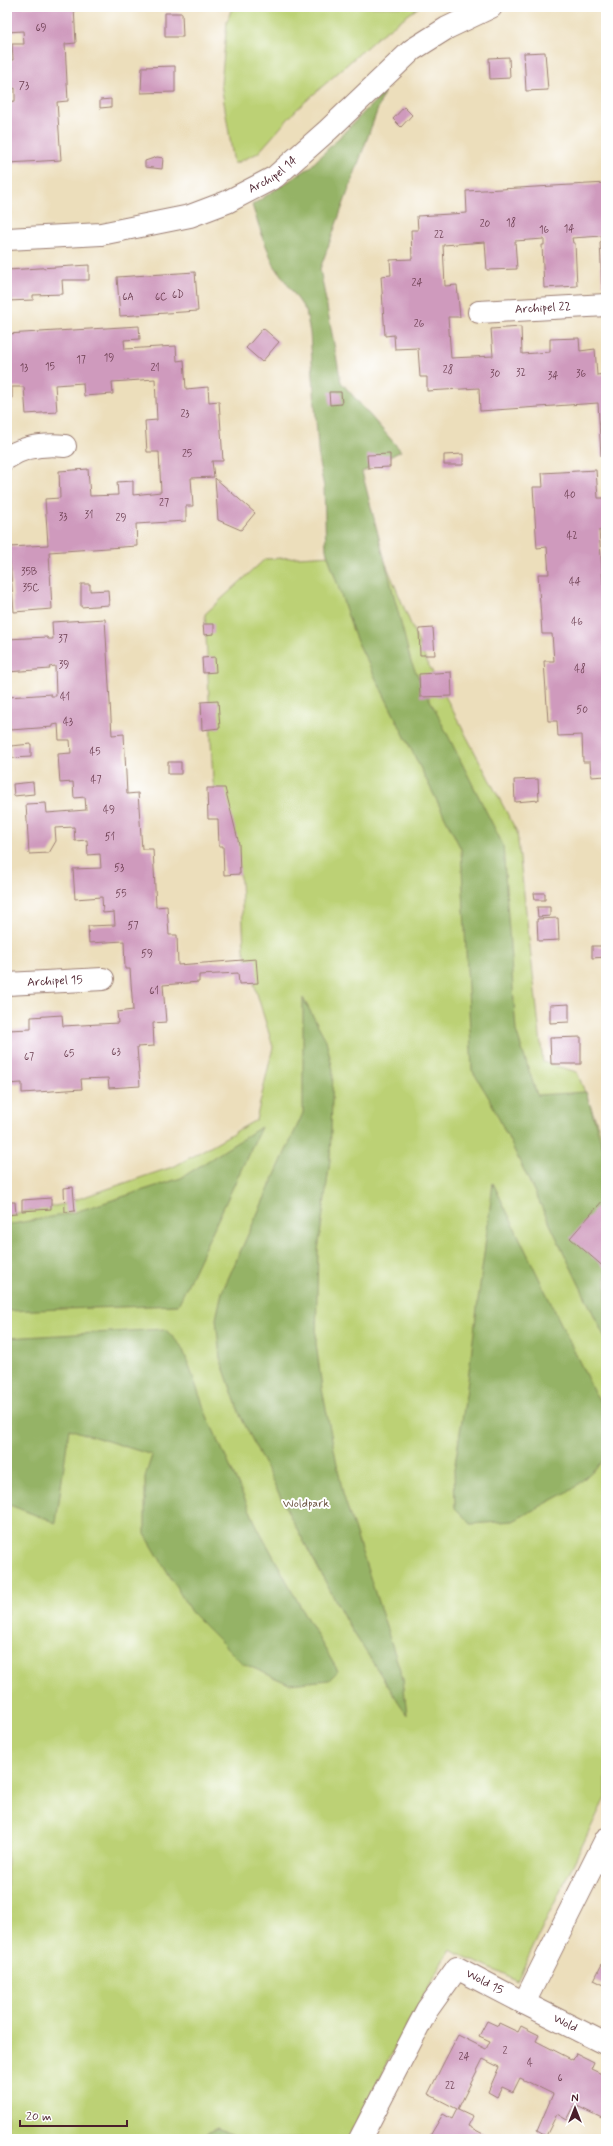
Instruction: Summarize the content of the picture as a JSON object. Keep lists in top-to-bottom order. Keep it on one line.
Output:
{"streets":{"street":["Archipel 14","Archipel 22","Archipel 15","Wold 15","Wold"]},"crossings":[["Wold 15","Wold"]],"parks":["Woldpark"],"house_numbers":["69","73","18","20","14","16","22","24","6D","6A","6C","26","19","17","15","13","21","28","32","30","36","34","23","25","40","27","31","33","29","42","35B","44","35C","46","37","39","48","41","50","43","45","47","49","51","53","55","57","59","61","63","65","67","2","24","4","6","22"],"scale_bar":"20 m","north":"top"}
